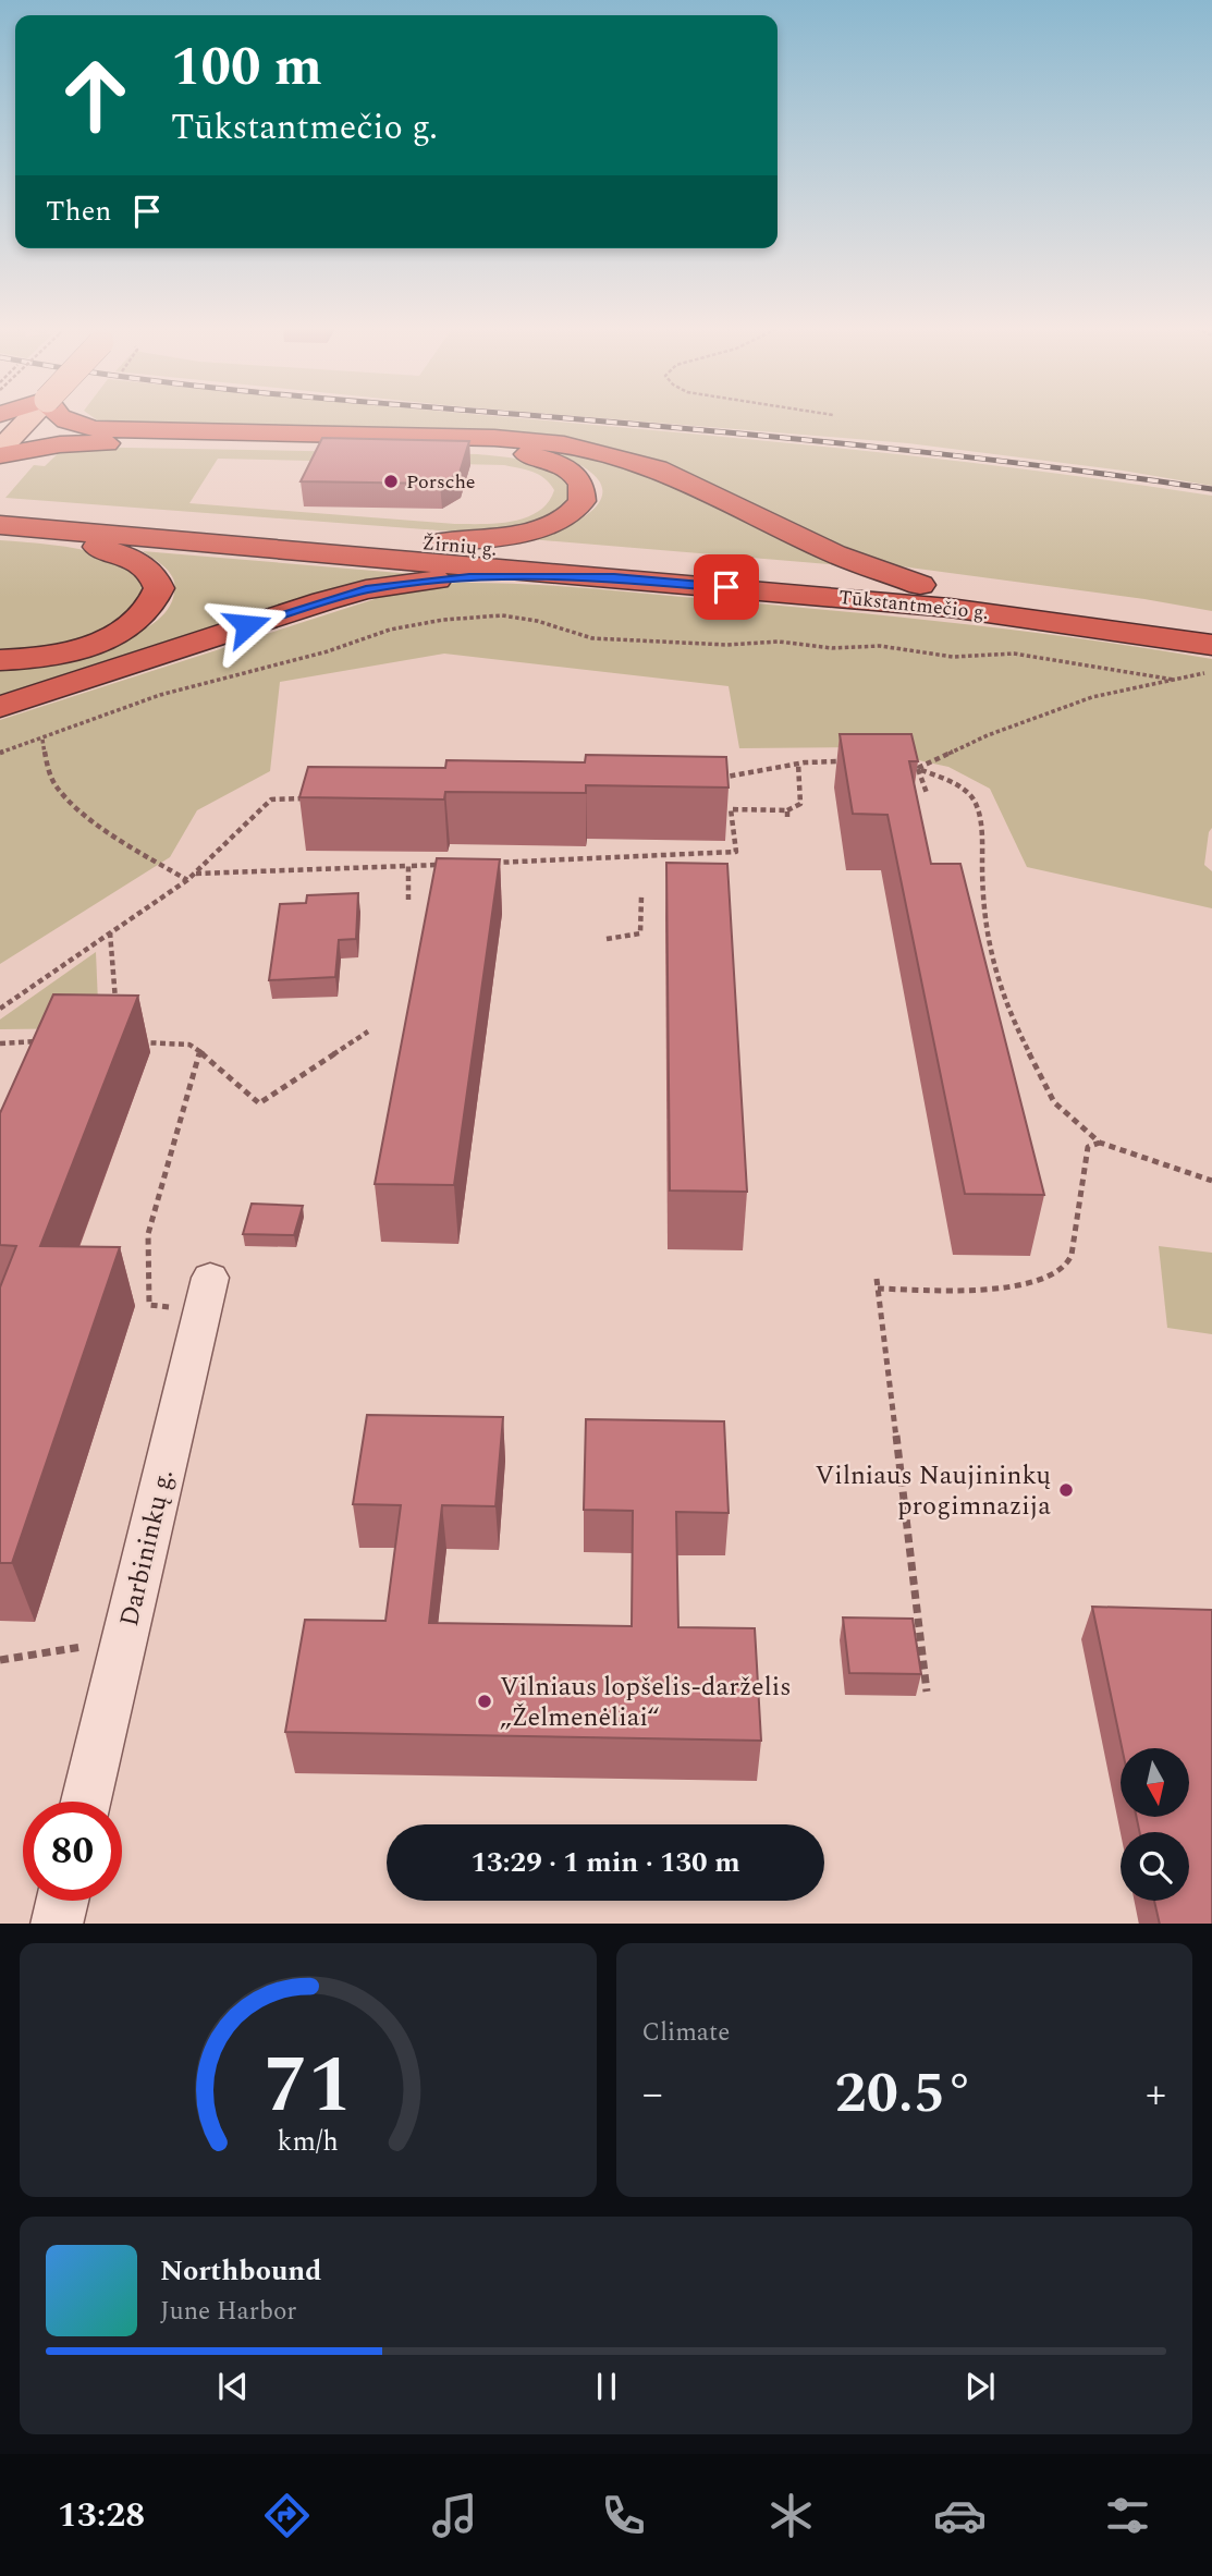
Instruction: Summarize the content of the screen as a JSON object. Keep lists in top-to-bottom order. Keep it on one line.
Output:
{"streets":{"highway":["Žirnių g.","Tūkstantmečio g."],"street":["Darbininkų g."]},"crossings":[["Žirnių g.","Tūkstantmečio g."]],"places":["Porsche","Vilniaus Naujininkų progimnazija","Vilniaus lopšelis-darželis „Želmenėliai“"],"north":"bottom","page":{"turn":["100 m","Tūkstantmečio g."],"then":"Then","limit":"80","trip":"13:29 · 1 min · 130 m","tile":"Climate","heat":["−","20.5°","+"],"song":["Northbound","June Harbor"],"tabs":"13:28","gauge":["71","km/h"]}}
